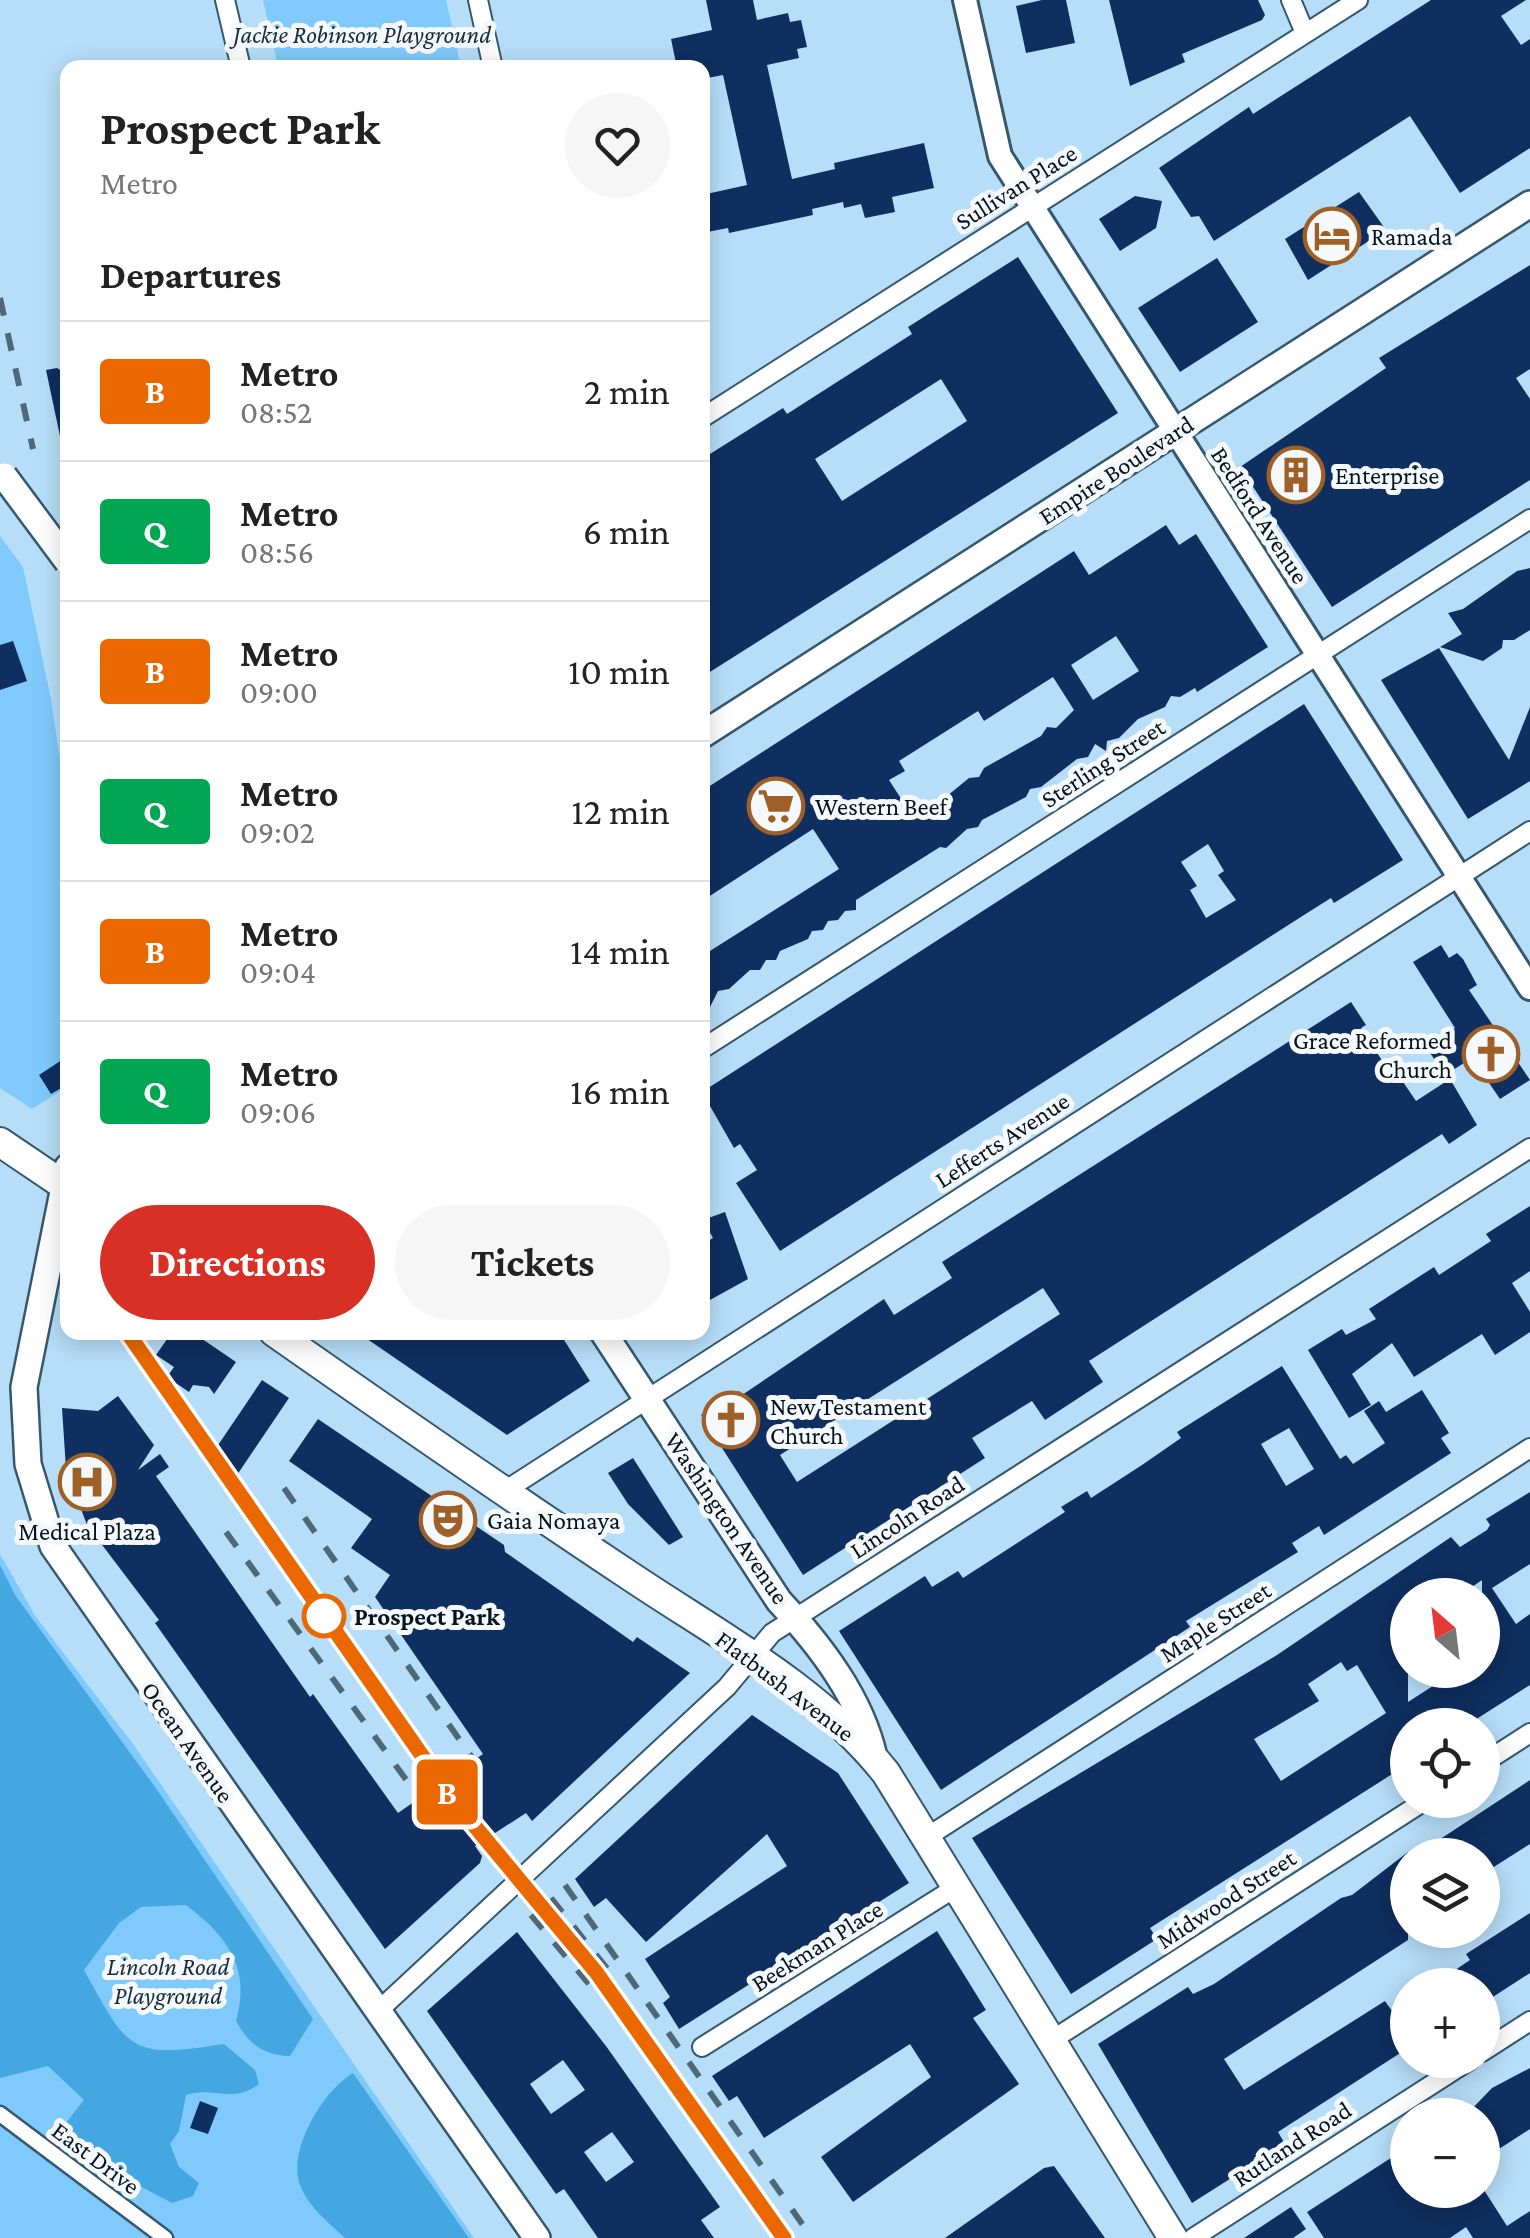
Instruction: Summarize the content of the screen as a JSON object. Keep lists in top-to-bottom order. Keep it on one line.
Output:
{"streets":{"main road":["Empire Boulevard","Washington Avenue","Flatbush Avenue","Ocean Avenue"],"street":["Sullivan Place","Bedford Avenue","Sterling Street","Lefferts Avenue","Lincoln Road","Maple Street","Midwood Street","Beekman Place","Rutland Road","East Drive"]},"crossings":[["Sullivan Place","Bedford Avenue"],["Empire Boulevard","Bedford Avenue"],["Bedford Avenue","Sterling Street"],["Bedford Avenue","Lefferts Avenue"],["Lefferts Avenue","Washington Avenue"],["Lefferts Avenue","Flatbush Avenue"],["Lincoln Road","Washington Avenue"],["Lincoln Road","Flatbush Avenue"],["Lincoln Road","Ocean Avenue"],["Washington Avenue","Flatbush Avenue"],["Maple Street","Flatbush Avenue"],["Flatbush Avenue","Midwood Street"],["Flatbush Avenue","Beekman Place"]],"parks":["Jackie Robinson Playground","Lincoln Road Playground"],"places":{"hotel":["Ramada"],"building":["Enterprise"],"supermarket":["Western Beef"],"church":["Grace Reformed Church","New Testament Church"],"hospital":["Medical Plaza"],"theatre":["Gaia Nomaya"],"other":["Prospect Park"]},"lines":["metro line B"],"north":"top left","page":{"on_map":"B","heading":[["Prospect Park","Metro"],"Departures"],"list":[{"mark":"B","name":"Metro","note":"08:52","value":"2 min"},{"mark":"Q","name":"Metro","note":"08:56","value":"6 min"},{"mark":"B","name":"Metro","note":"09:00","value":"10 min"},{"mark":"Q","name":"Metro","note":"09:02","value":"12 min"},{"mark":"B","name":"Metro","note":"09:04","value":"14 min"},{"mark":"Q","name":"Metro","note":"09:06","value":"16 min"}],"buttons":["Directions","Tickets"],"map_buttons":["+","−"]}}
